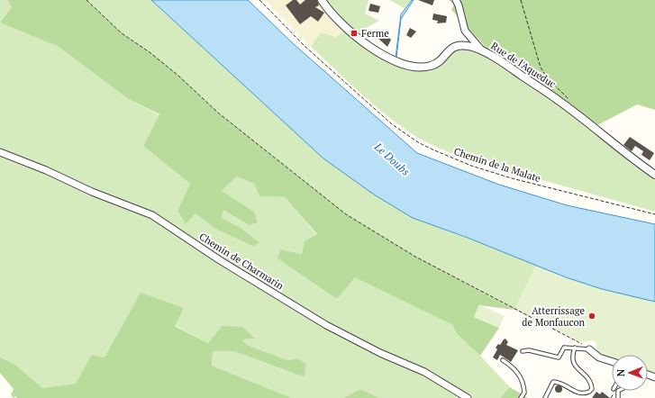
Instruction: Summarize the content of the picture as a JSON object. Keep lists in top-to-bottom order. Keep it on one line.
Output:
{"streets":{"street":["Rue de l'Aqueduc","Chemin de Charmarin"],"path":["Chemin de la Malate"]},"water":["Le Doubs"],"places":{"transit":["Ferme"],"other":["Atterrissage de Monfaucon"]},"north":"left"}
